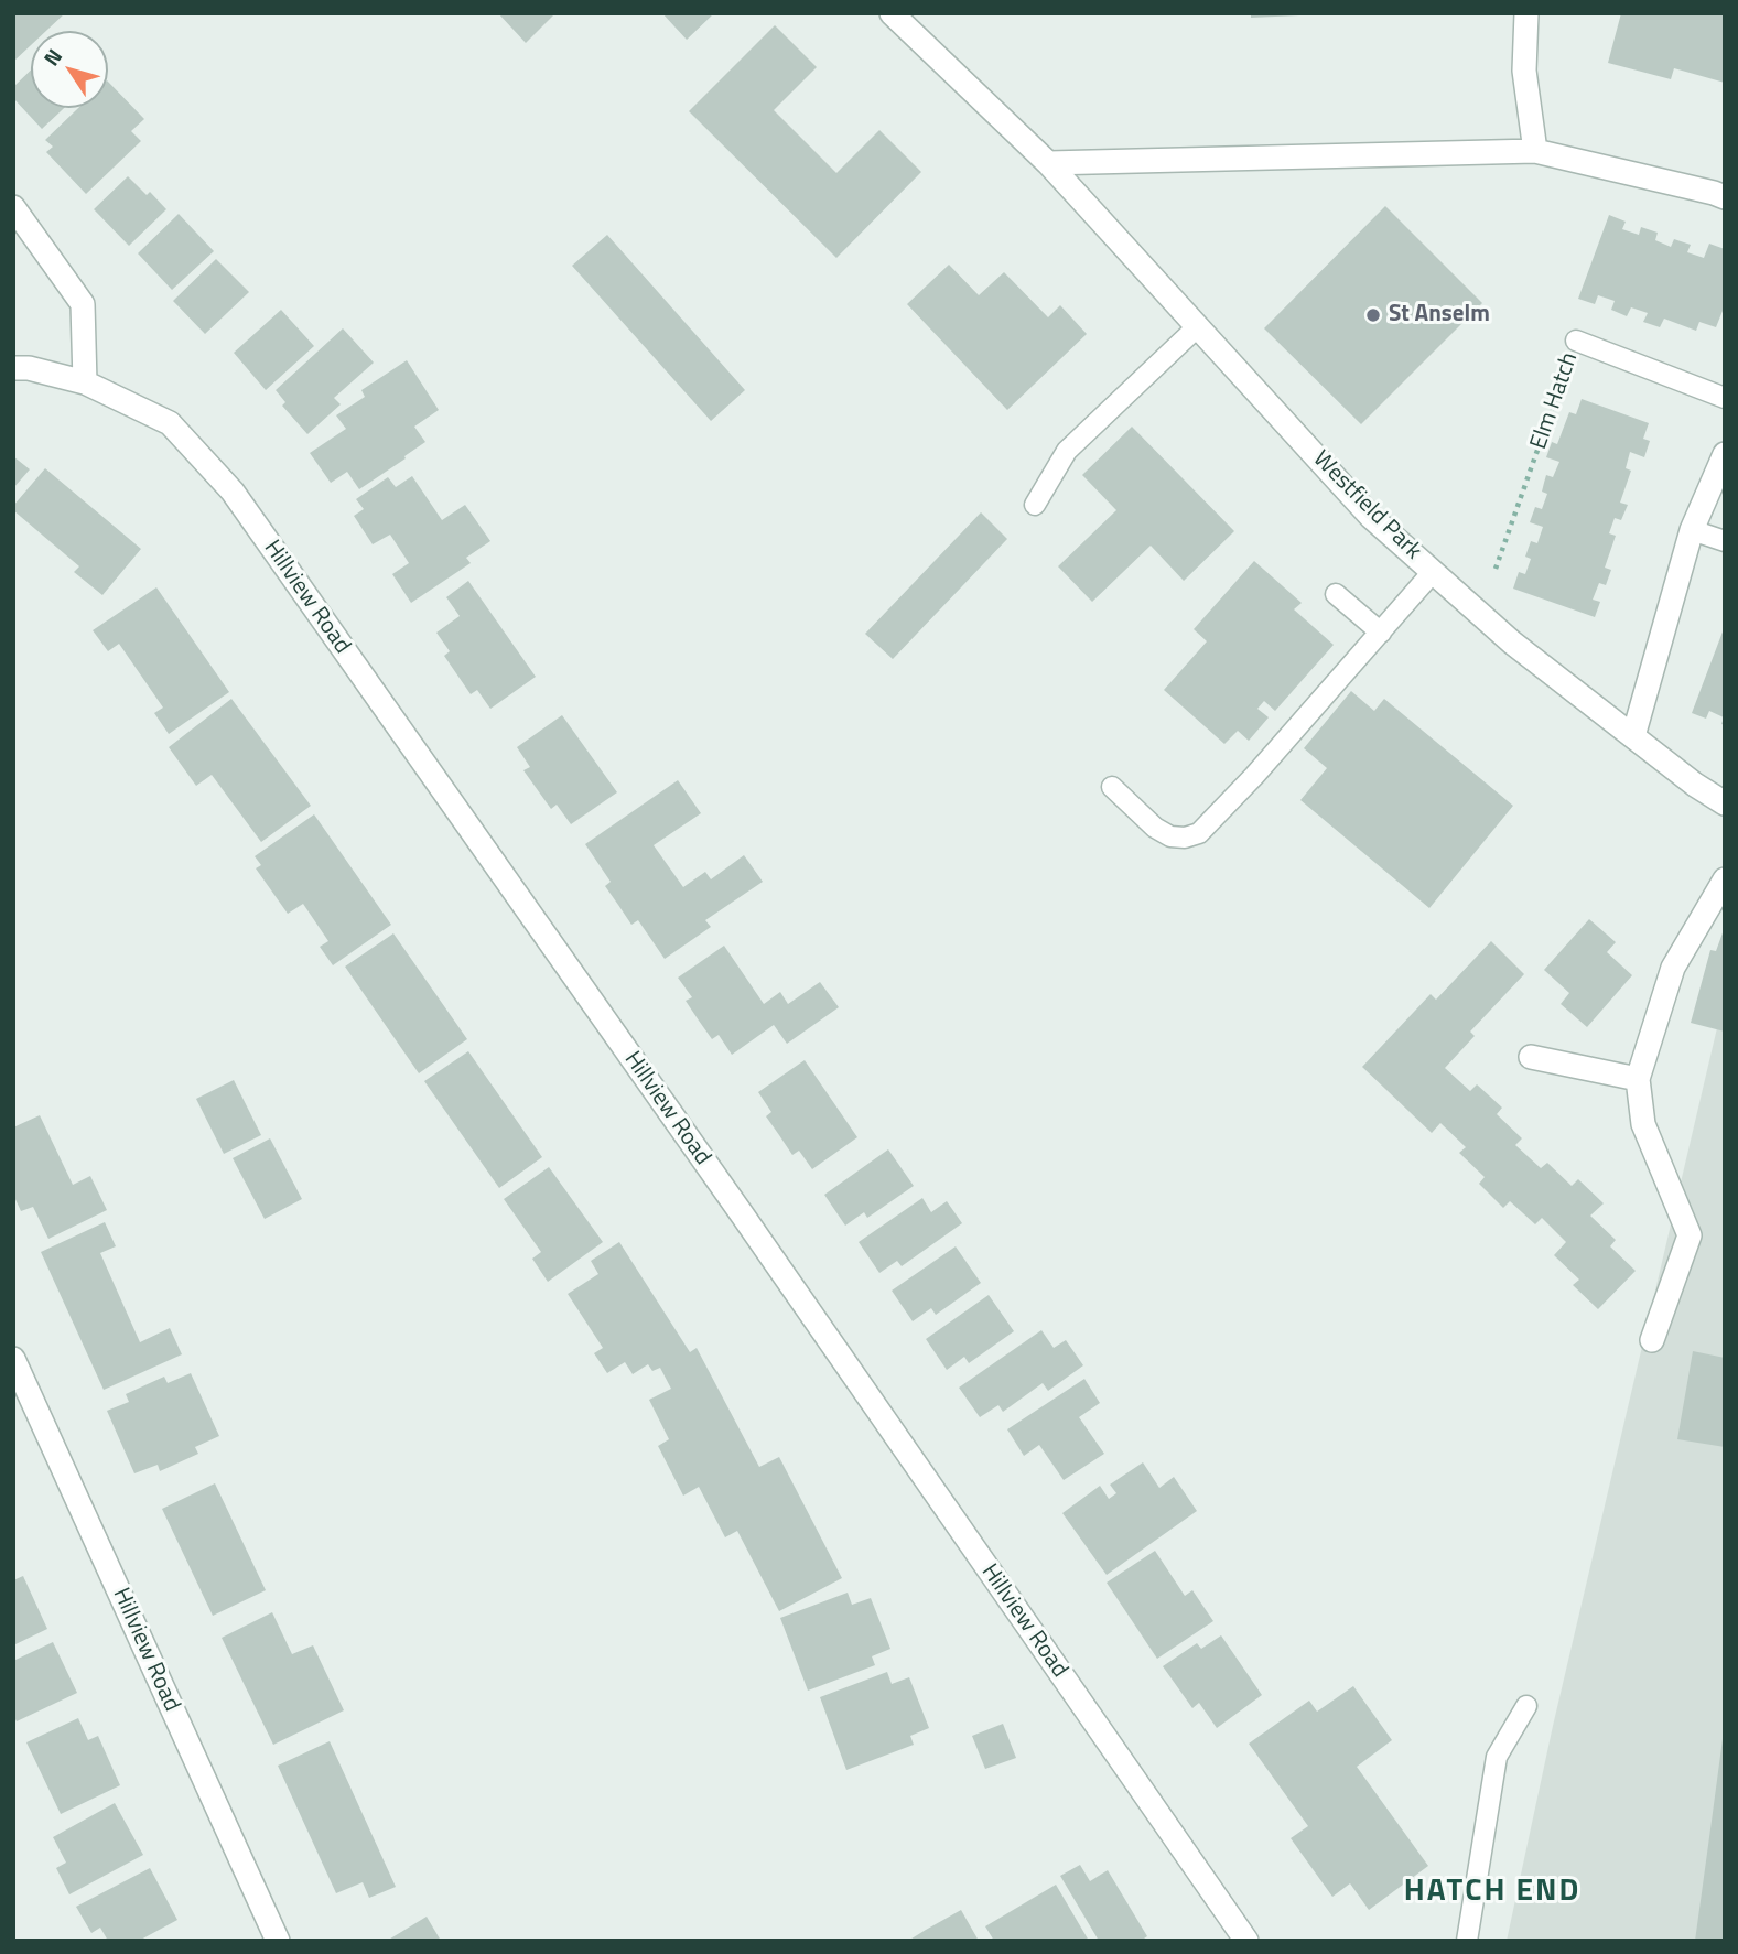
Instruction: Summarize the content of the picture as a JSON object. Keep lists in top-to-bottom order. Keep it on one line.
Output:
{"streets":{"street":["Westfield Park","Hillview Road"],"lane":["Elm Hatch"]},"districts":["HATCH END"],"places":["St Anselm"],"north":"top left"}
